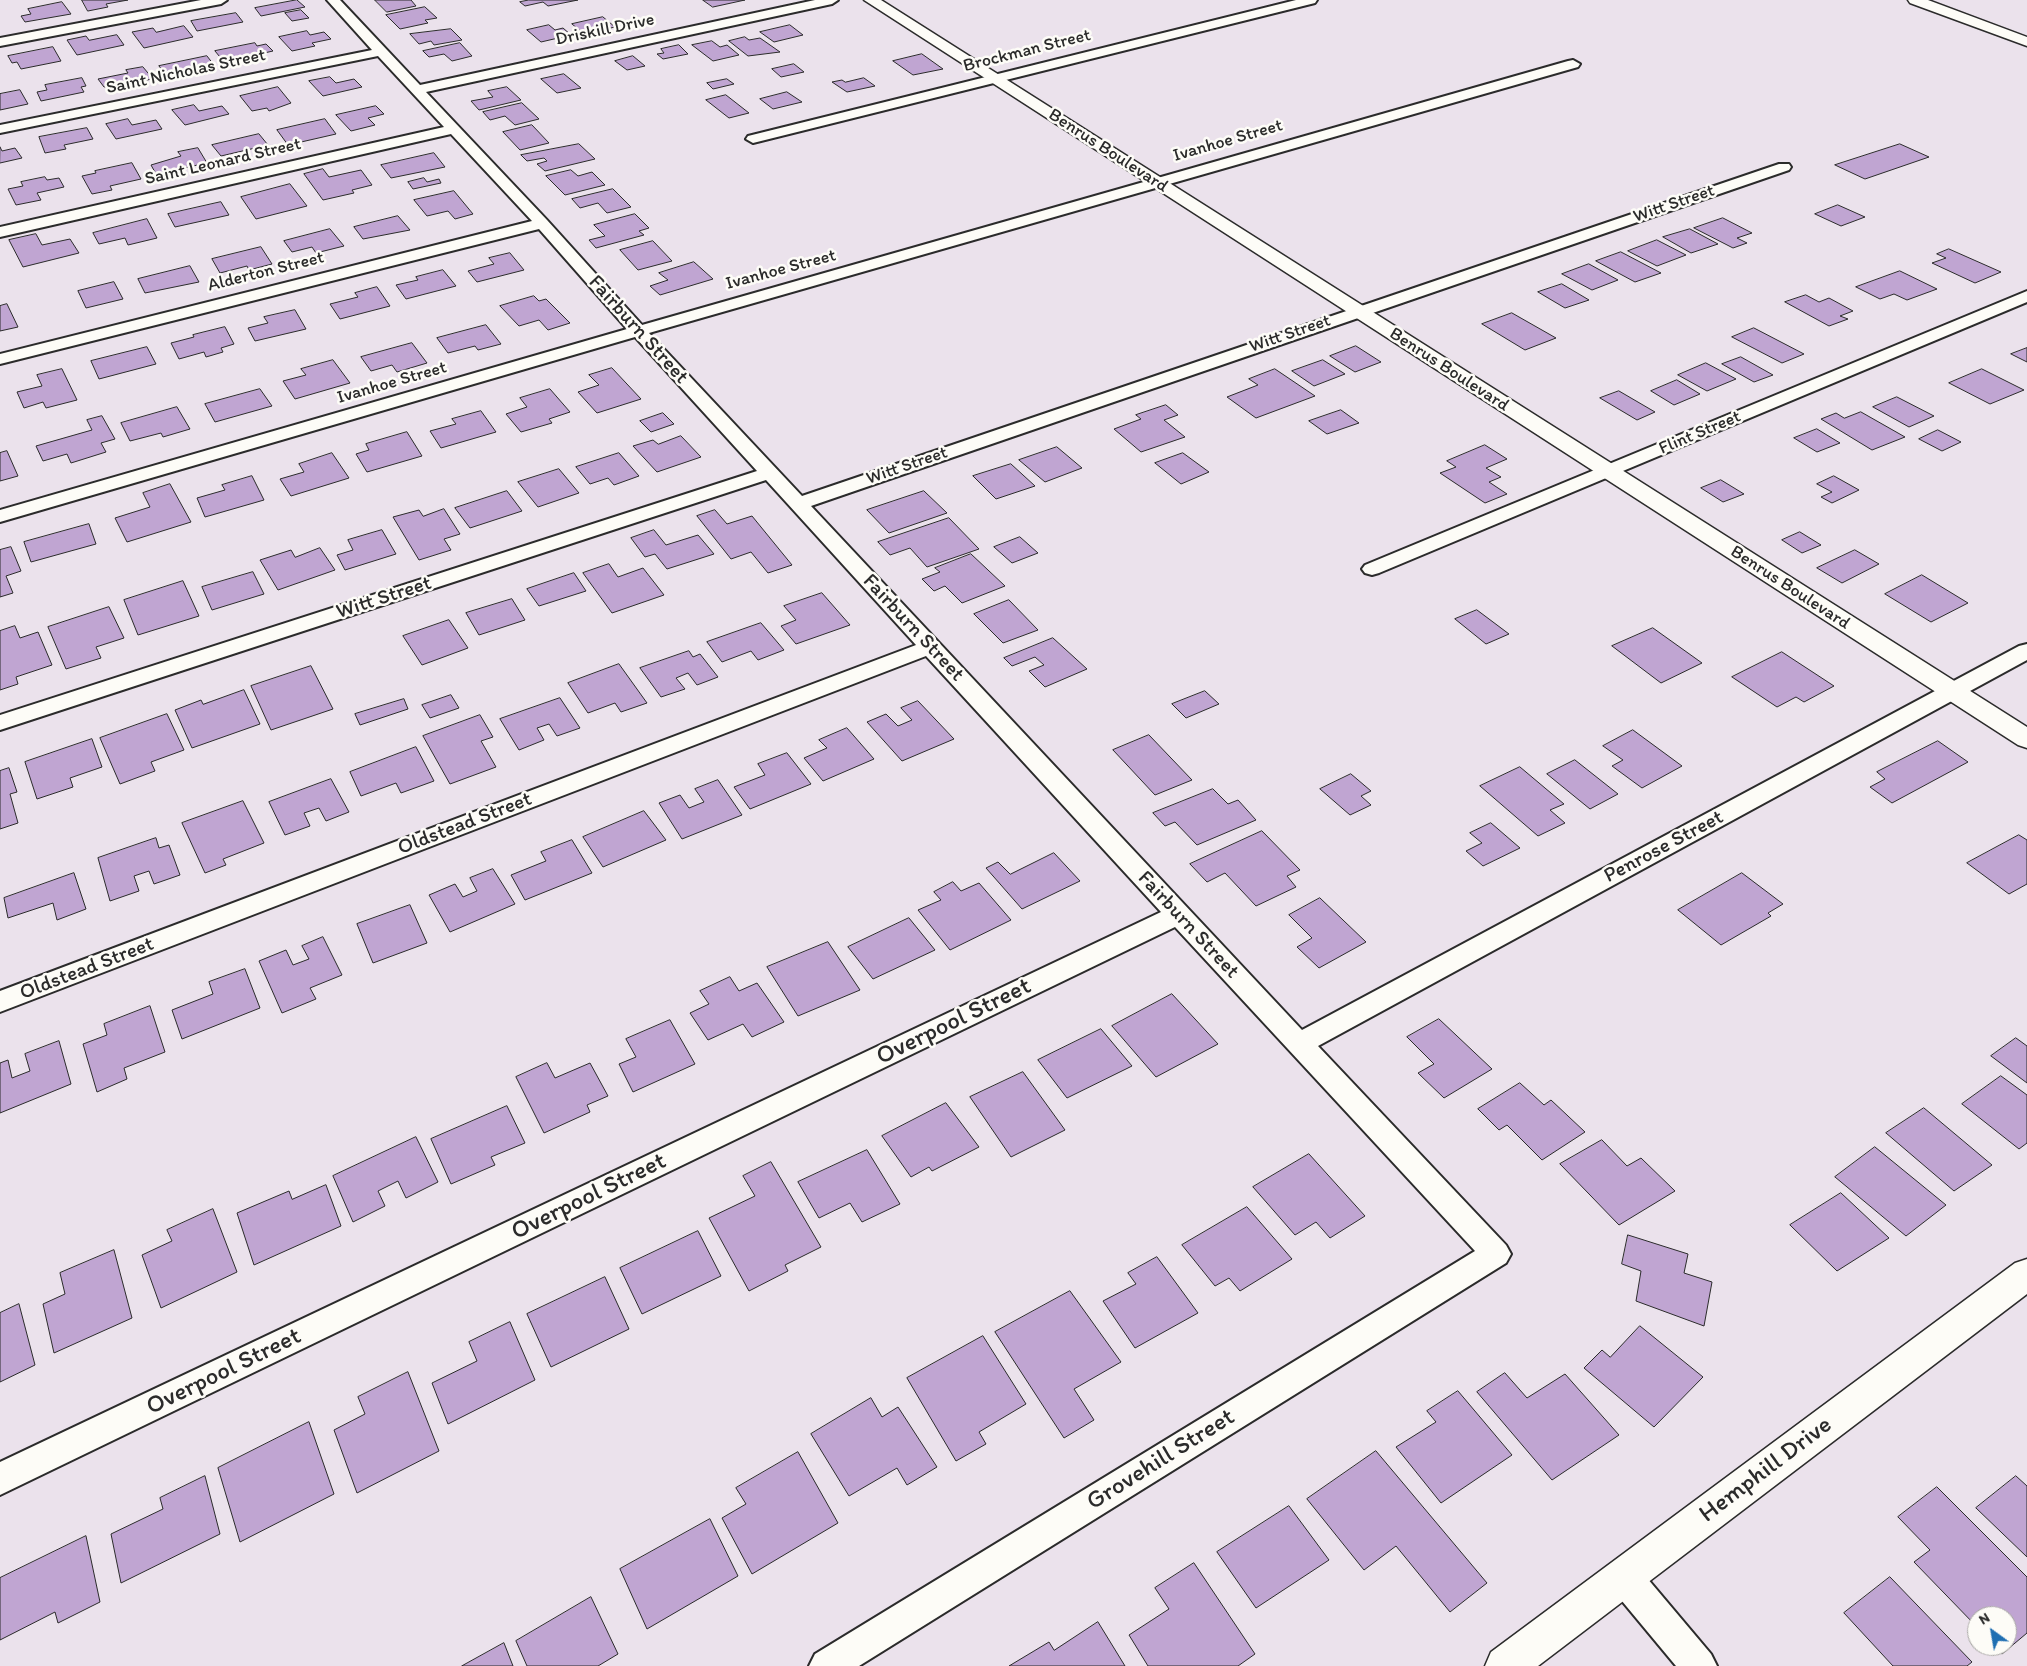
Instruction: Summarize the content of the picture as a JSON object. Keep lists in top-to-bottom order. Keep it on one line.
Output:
{"streets":{"street":["Driskill Drive","Brockman Street","Saint Nicholas Street","Ivanhoe Street","Benrus Boulevard","Saint Leonard Street","Witt Street","Alderton Street","Fairburn Street","Flint Street","Oldstead Street","Penrose Street","Overpool Street","Grovehill Street","Hemphill Drive"]},"crossings":[["Driskill Drive","Fairburn Street"],["Brockman Street","Benrus Boulevard"],["Saint Nicholas Street","Fairburn Street"],["Ivanhoe Street","Benrus Boulevard"],["Ivanhoe Street","Fairburn Street"],["Benrus Boulevard","Witt Street"],["Benrus Boulevard","Flint Street"],["Benrus Boulevard","Penrose Street"],["Saint Leonard Street","Fairburn Street"],["Witt Street","Fairburn Street"],["Alderton Street","Fairburn Street"],["Fairburn Street","Oldstead Street"],["Fairburn Street","Penrose Street"],["Fairburn Street","Overpool Street"],["Fairburn Street","Grovehill Street"]],"north":"top left"}
